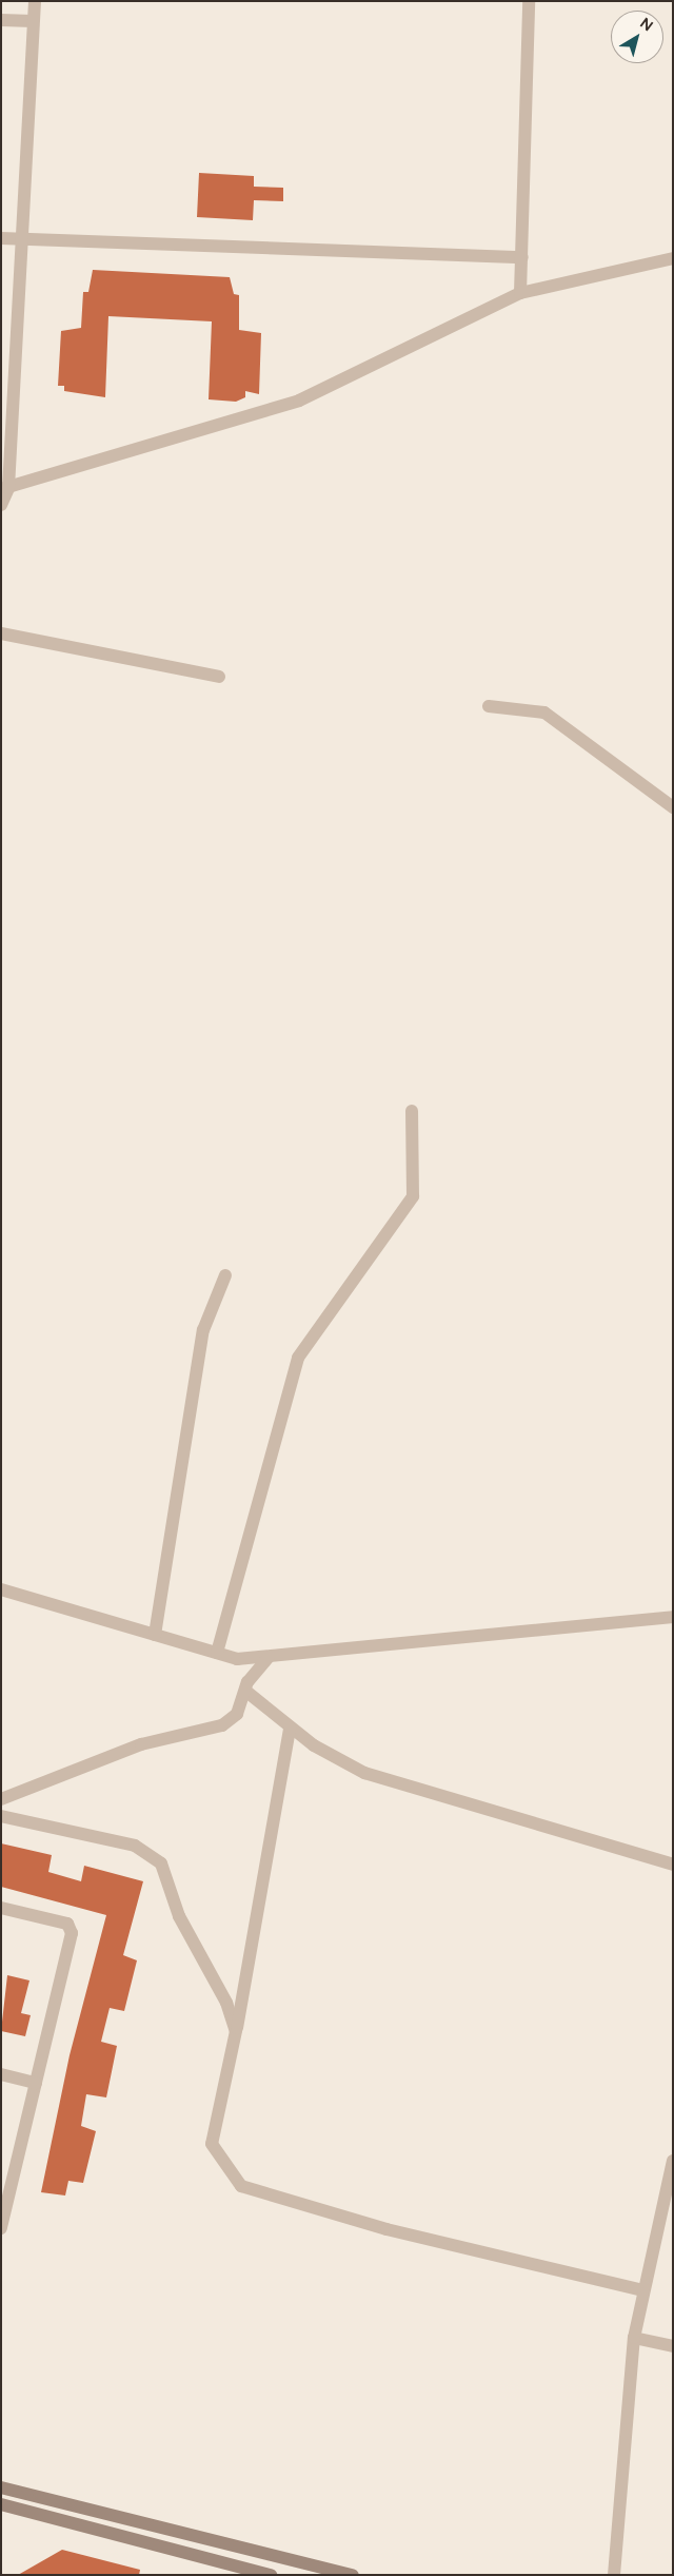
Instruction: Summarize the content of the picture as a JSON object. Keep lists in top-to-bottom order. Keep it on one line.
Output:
{"north":"top right"}
